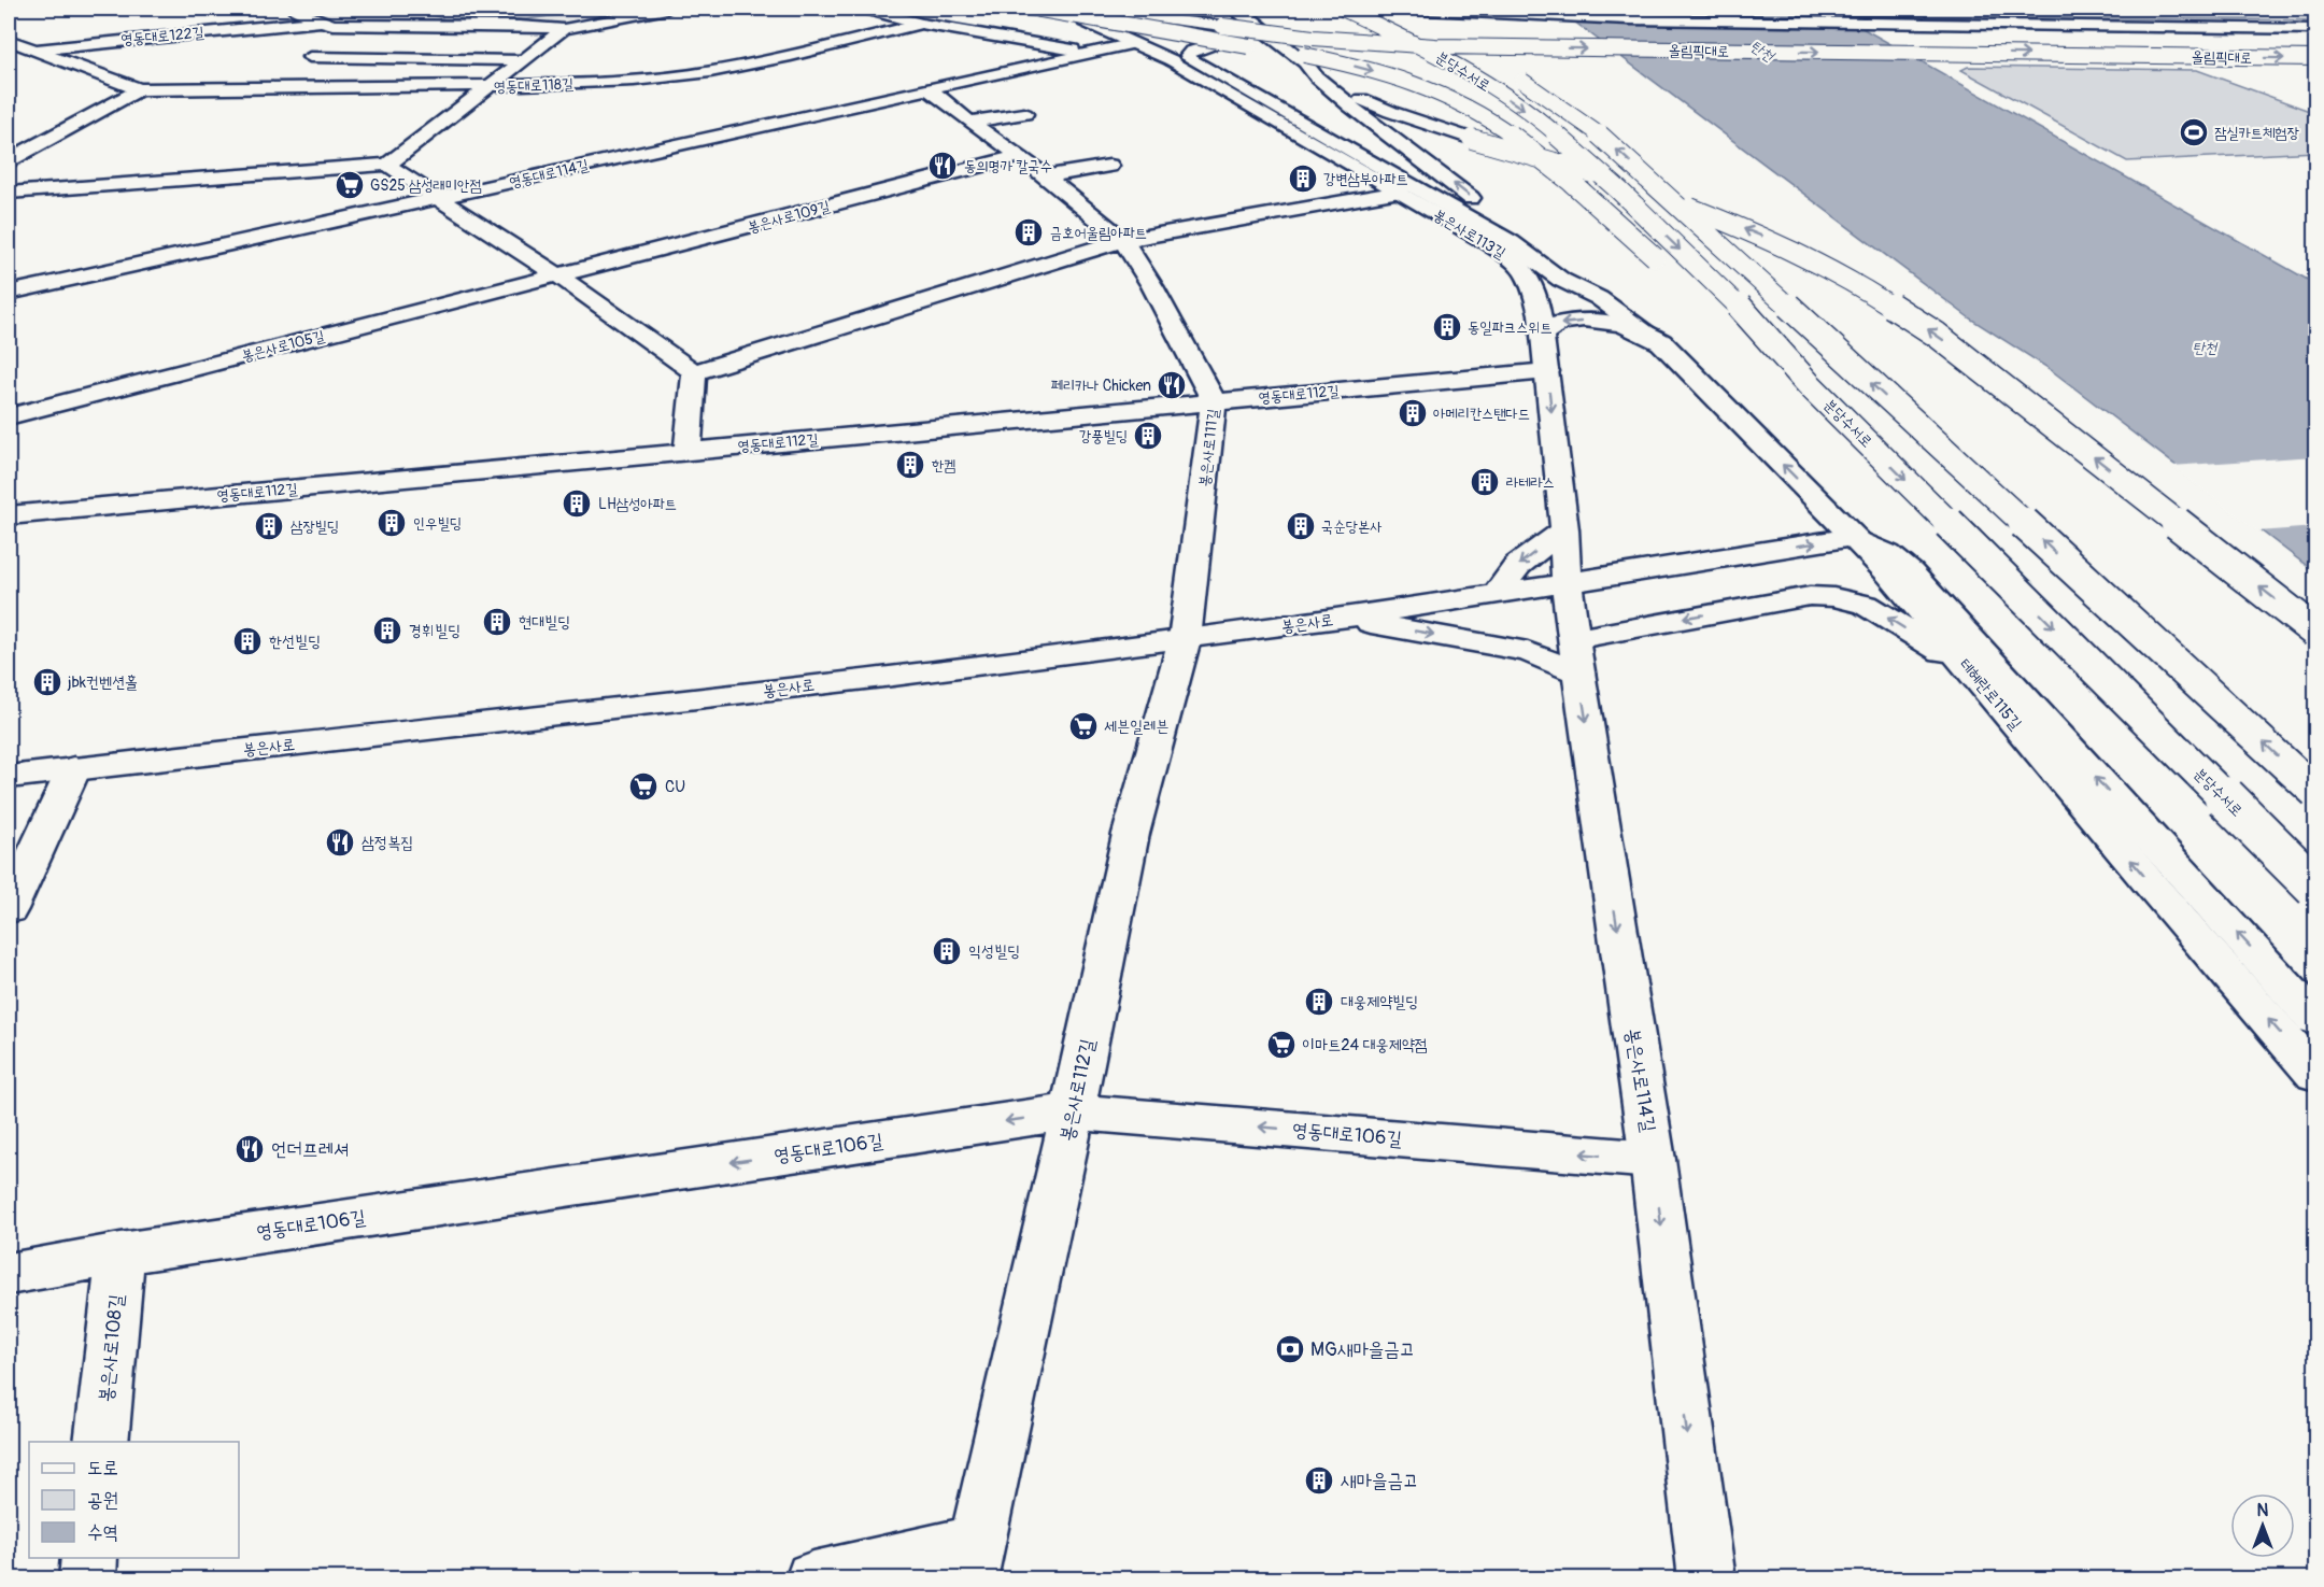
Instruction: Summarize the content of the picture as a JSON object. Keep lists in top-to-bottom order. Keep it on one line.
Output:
{"streets":{"main road":["영동대로122길","올림픽대로","분당수서로","영동대로118길","영동대로114길","봉은사로109길","봉은사로113길","봉은사로105길","영동대로112길","봉은사로111길","봉은사로","테헤란로115길","봉은사로114길","봉은사로112길","영동대로106길","봉은사로108길"]},"crossings":[["영동대로122길","영동대로118길"],["올림픽대로","봉은사로113길"],["영동대로118길","영동대로114길"],["영동대로114길","봉은사로113길"],["영동대로114길","봉은사로111길"],["봉은사로109길","봉은사로105길"],["봉은사로109길","봉은사로111길"],["봉은사로113길","영동대로112길"],["봉은사로113길","봉은사로"],["봉은사로113길","봉은사로114길"],["영동대로112길","봉은사로111길"],["봉은사로111길","봉은사로"],["봉은사로111길","봉은사로112길"],["봉은사로","테헤란로115길"],["봉은사로","봉은사로114길"],["봉은사로","봉은사로112길"],["봉은사로114길","영동대로106길"],["봉은사로112길","영동대로106길"],["영동대로106길","봉은사로108길"]],"one_way":["봉은사로114길","영동대로106길"],"water":["탄천"],"places":{"sports":["잠실카트체험장"],"restaurant":["동의명가 칼국수","페리카나 Chicken","삼정복집","언더프레셔"],"building":["강변삼부아파트","금호어울림아파트","동일파크스위트","아메리칸스탠다드","강풍빌딩","한켐","라테라스","LH삼성아파트","인우빌딩","삼장빌딩","국순당본사","현대빌딩","경휘빌딩","한선빌딩","jbk컨벤션홀","익성빌딩","대웅제약빌딩","새마을금고"],"supermarket":["GS25 삼성래미안점","세븐일레븐","CU","이마트24 대웅제약점"],"bank":["MG새마을금고"]},"legend":["도로","공원","수역"],"north":"top"}
